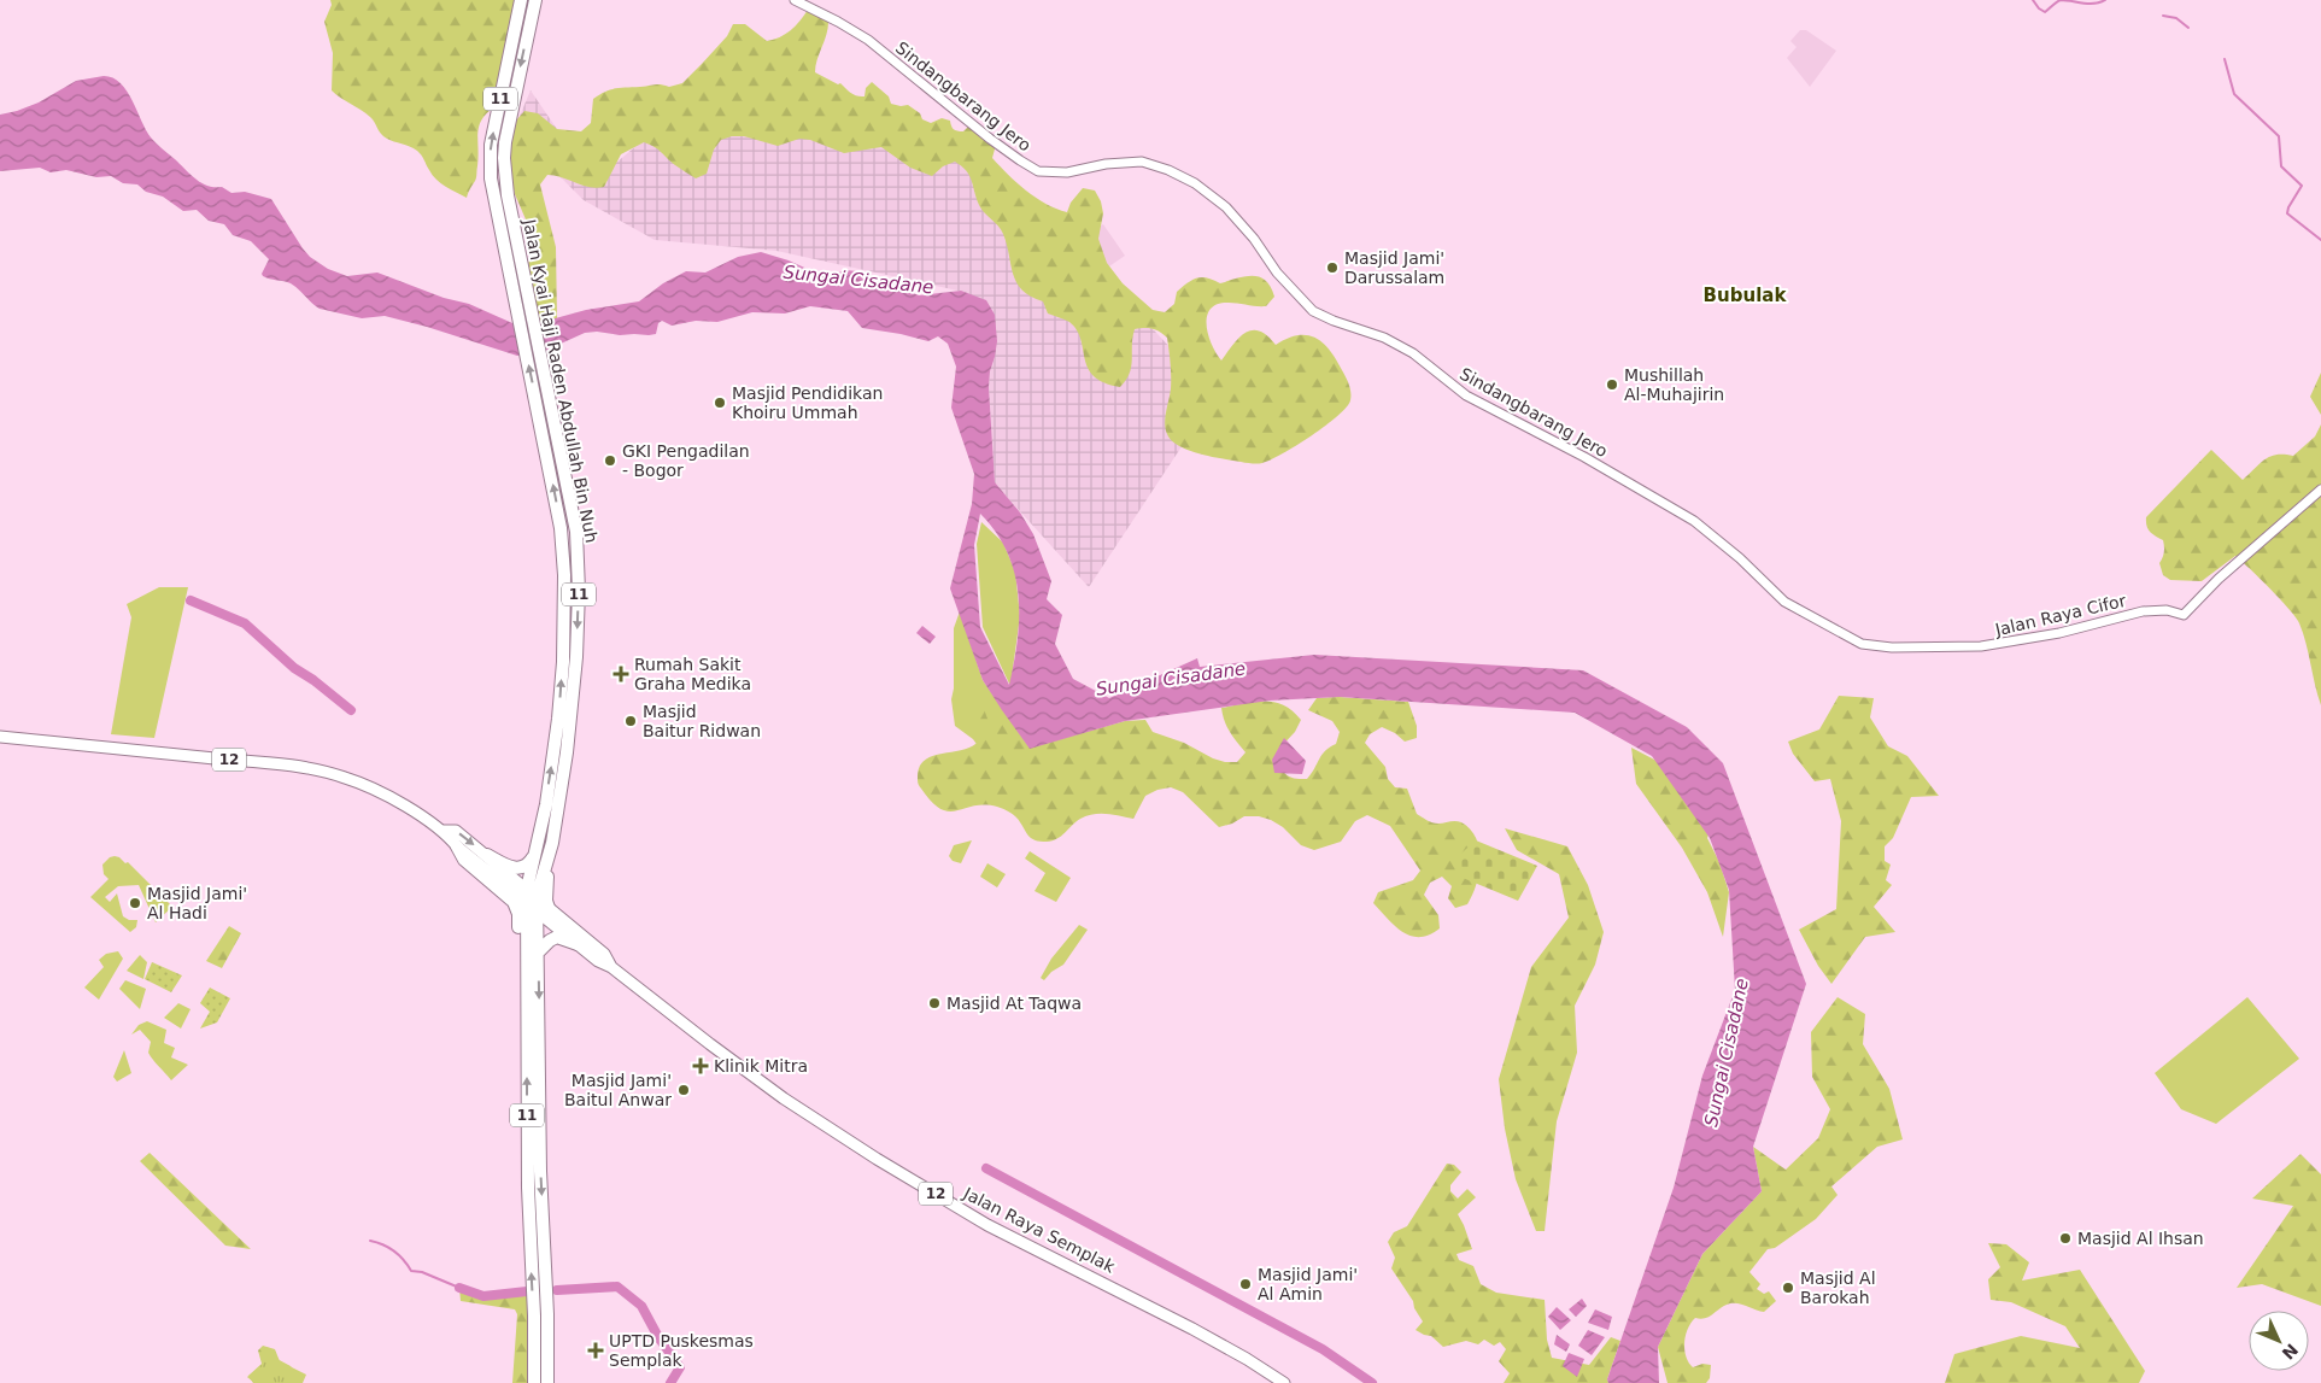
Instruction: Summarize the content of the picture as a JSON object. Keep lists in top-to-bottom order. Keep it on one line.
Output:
{"streets":{"highway":["11","Jalan Kyai Haji Raden Abdullah Bin Nuh","12"],"main road":["Jalan Raya Semplak"],"street":["Sindangbarang Jero","Jalan Raya Cifor"]},"crossings":[["Sindangbarang Jero","Jalan Raya Cifor"],["Jalan Kyai Haji Raden Abdullah Bin Nuh","12"],["Jalan Kyai Haji Raden Abdullah Bin Nuh","Jalan Raya Semplak"],["12","Jalan Raya Semplak"]],"districts":["Bubulak"],"water":["Sungai Cisadane"],"places":{"other":["Masjid Jami' Darussalam","Mushillah Al-Muhajirin","Masjid Pendidikan Khoiru Ummah","GKI Pengadilan - Bogor","Masjid Baitur Ridwan","Masjid Jami' Al Hadi","Masjid At Taqwa","Masjid Jami' Baitul Anwar","Masjid Al Ihsan","Masjid Jami' Al Amin","Masjid Al Barokah"],"health":["Rumah Sakit Graha Medika","Klinik Mitra","UPTD Puskesmas Semplak"]},"north":"bottom right"}
